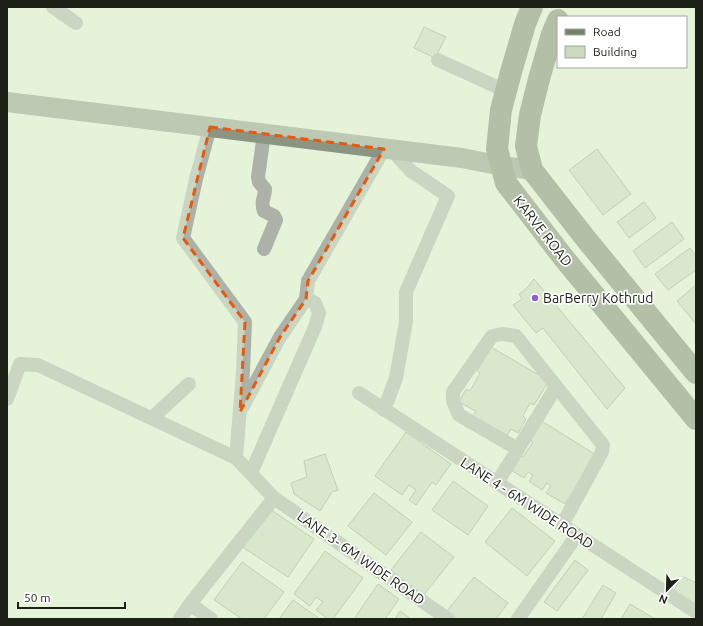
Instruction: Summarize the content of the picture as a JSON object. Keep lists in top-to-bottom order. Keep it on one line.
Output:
{"streets":{"main road":["KARVE ROAD"],"street":["LANE 4 - 6M WIDE ROAD","LANE 3- 6M WIDE ROAD"]},"places":["BarBerry Kothrud"],"legend":["Road","Building"],"scale_bar":"50 m","north":"bottom left"}
